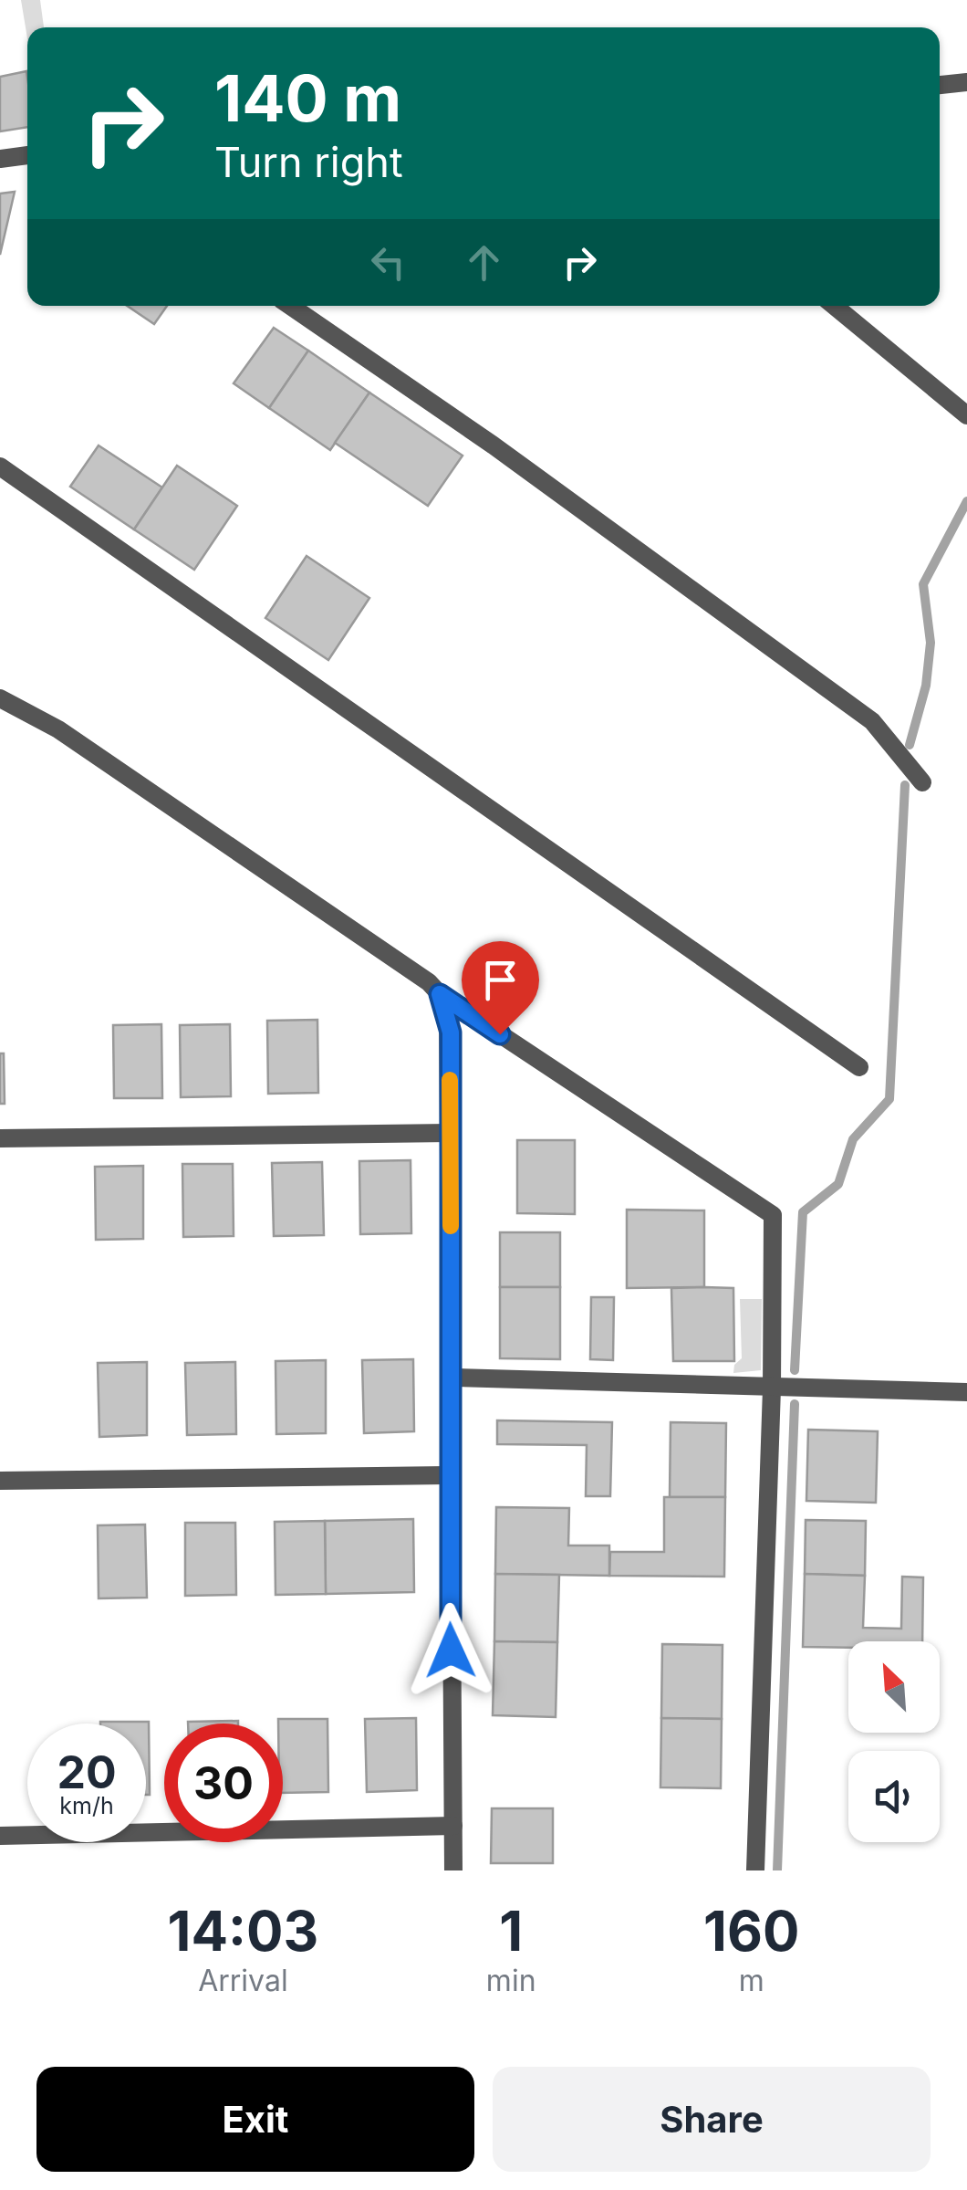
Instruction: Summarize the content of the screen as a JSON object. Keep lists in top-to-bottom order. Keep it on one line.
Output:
{"north":"top left","page":{"turn":["140 m","Turn right"],"speed":"20 km/h","limit":"30","eta":["14:03","Arrival","1","min","160","m"],"buttons":["Exit","Share"]}}
